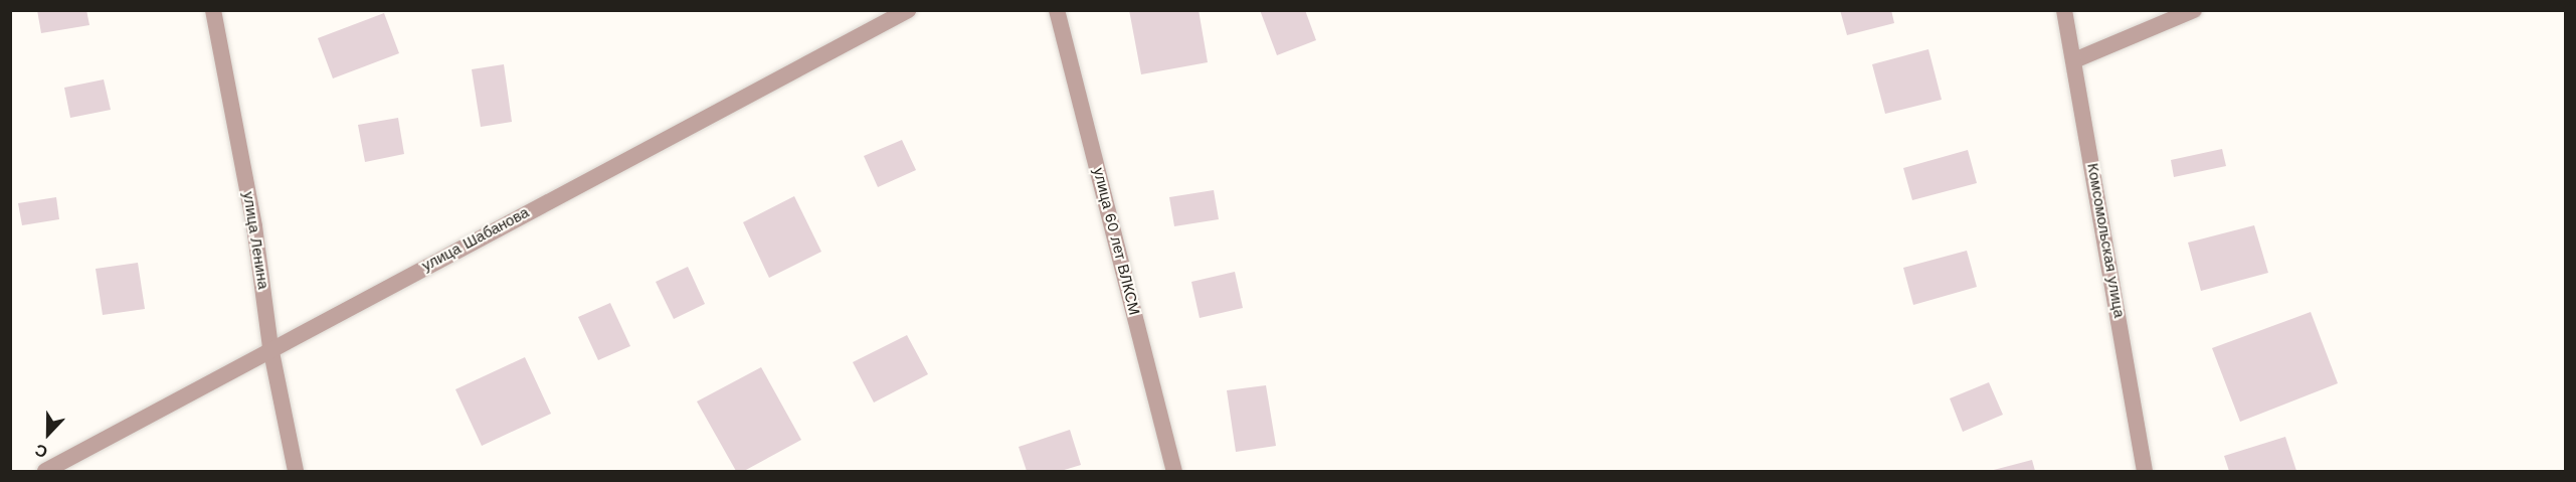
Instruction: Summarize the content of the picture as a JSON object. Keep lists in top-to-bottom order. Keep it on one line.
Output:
{"streets":{"street":["улица Шабанова","улица Ленина","Комсомольская улица","улица 60 лет ВЛКСМ"]},"crossings":[["улица Шабанова","улица Ленина"]],"north":"bottom"}
